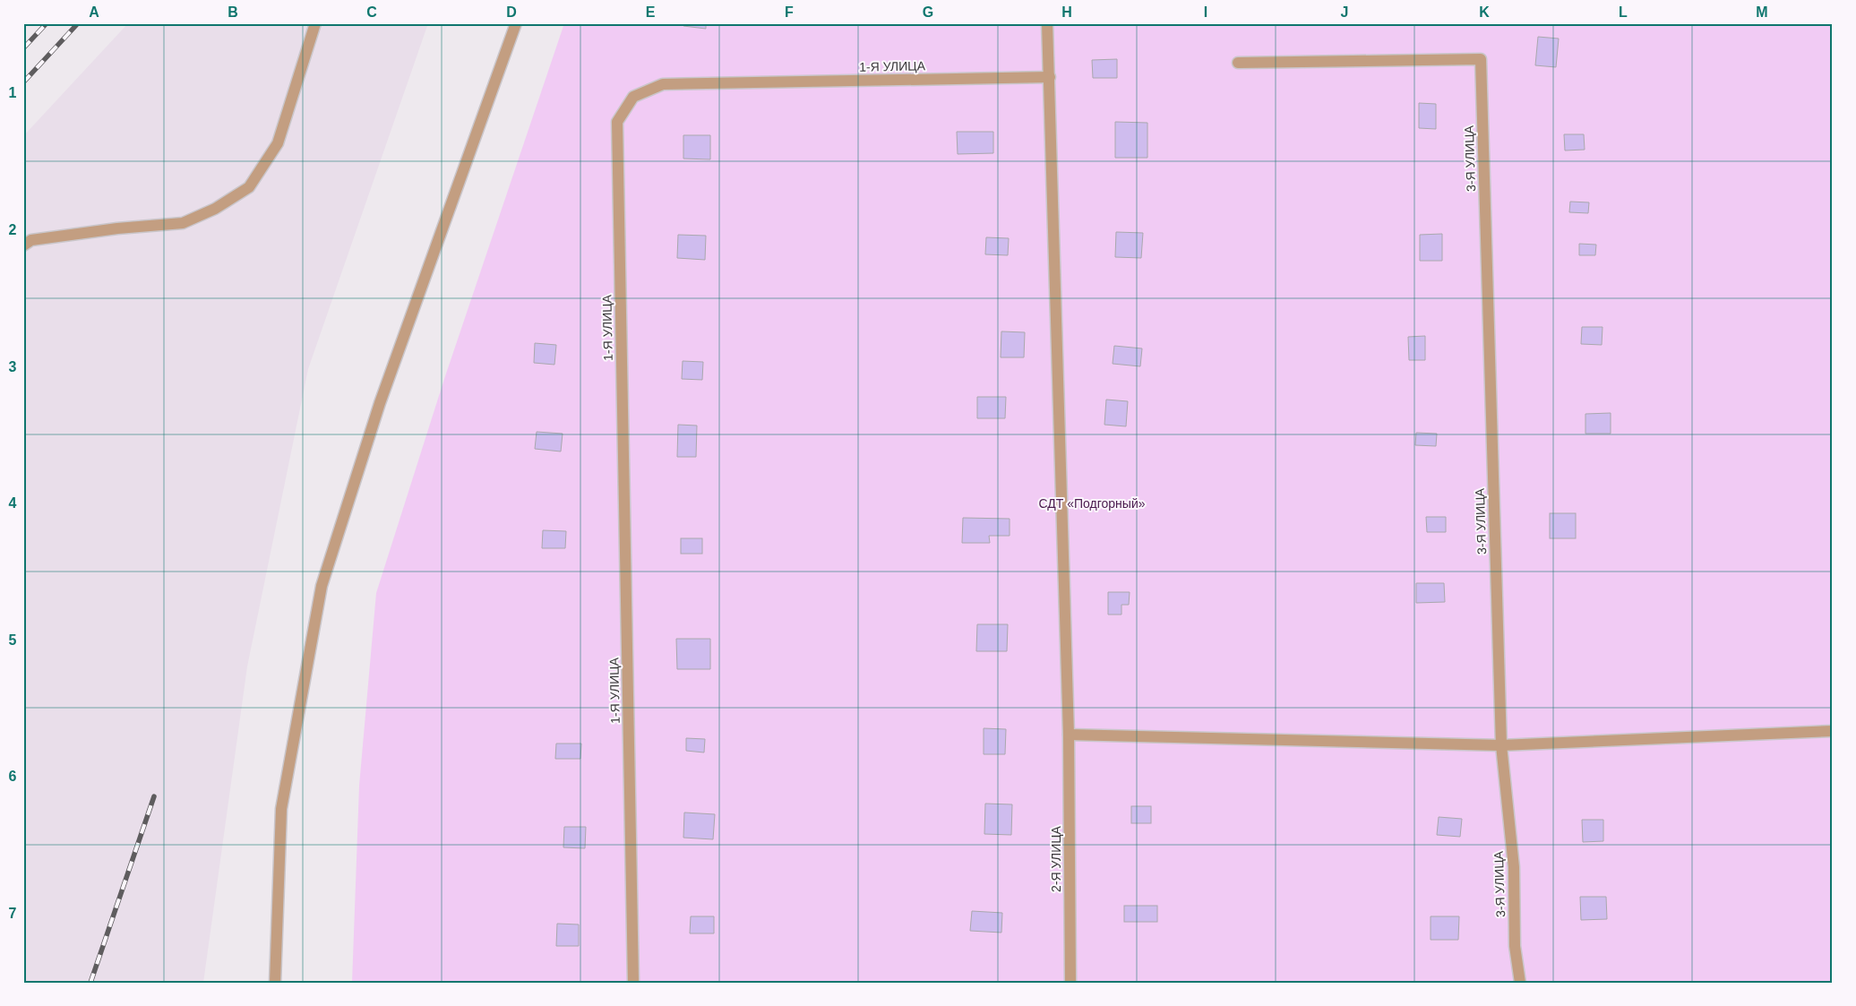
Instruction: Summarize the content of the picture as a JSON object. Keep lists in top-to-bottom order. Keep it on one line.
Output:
{"streets":{"street":["1-Я УЛИЦА","3-Я УЛИЦА","2-Я УЛИЦА"]},"crossings":[["1-Я УЛИЦА","2-Я УЛИЦА"]],"parks":["СДТ «Подгорный»"],"grid":{"columns":["A","B","C","D","E","F","G","H","I","J","K","L","M"],"rows":["1","2","3","4","5","6","7"]}}
